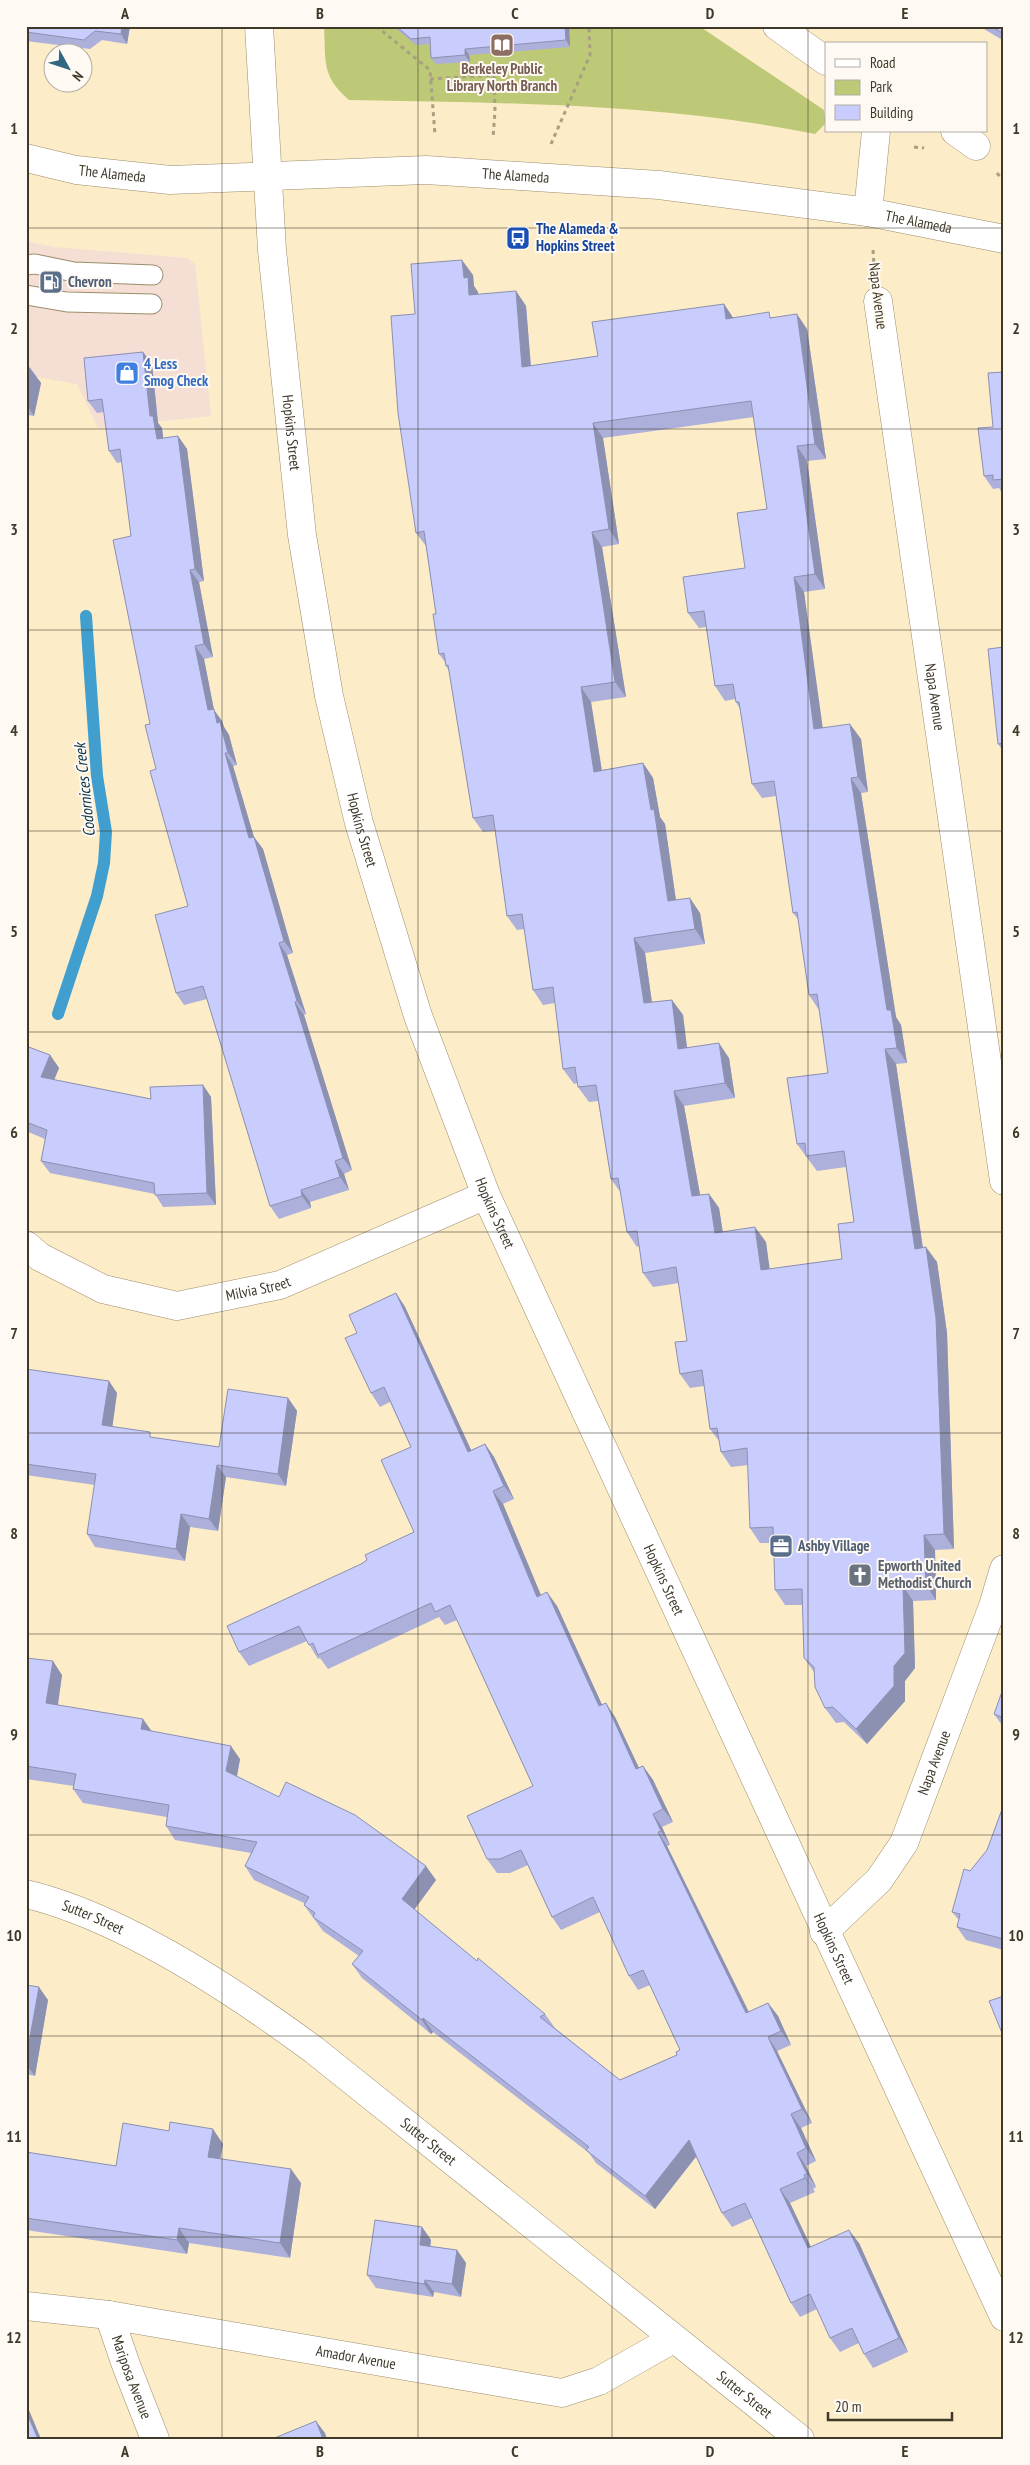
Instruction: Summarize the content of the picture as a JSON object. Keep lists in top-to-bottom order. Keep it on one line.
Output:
{"streets":{"street":["The Alameda","Napa Avenue","Hopkins Street","Milvia Street","Sutter Street","Amador Avenue","Mariposa Avenue"]},"crossings":[["The Alameda","Napa Avenue"],["The Alameda","Hopkins Street"],["Napa Avenue","Hopkins Street"],["Hopkins Street","Milvia Street"],["Sutter Street","Amador Avenue"],["Amador Avenue","Mariposa Avenue"]],"water":["Codornices Creek"],"places":{"library":["Berkeley Public Library North Branch"],"bus stop":["The Alameda & Hopkins Street"],"fuel station":["Chevron"],"shop":["4 Less Smog Check"],"office":["Ashby Village"],"church":["Epworth United Methodist Church"]},"legend":["Road","Park","Building"],"scale_bar":"20 m","north":"bottom right","grid":{"columns":["A","B","C","D","E"],"rows":["1","2","3","4","5","6","7","8","9","10","11","12"]}}
